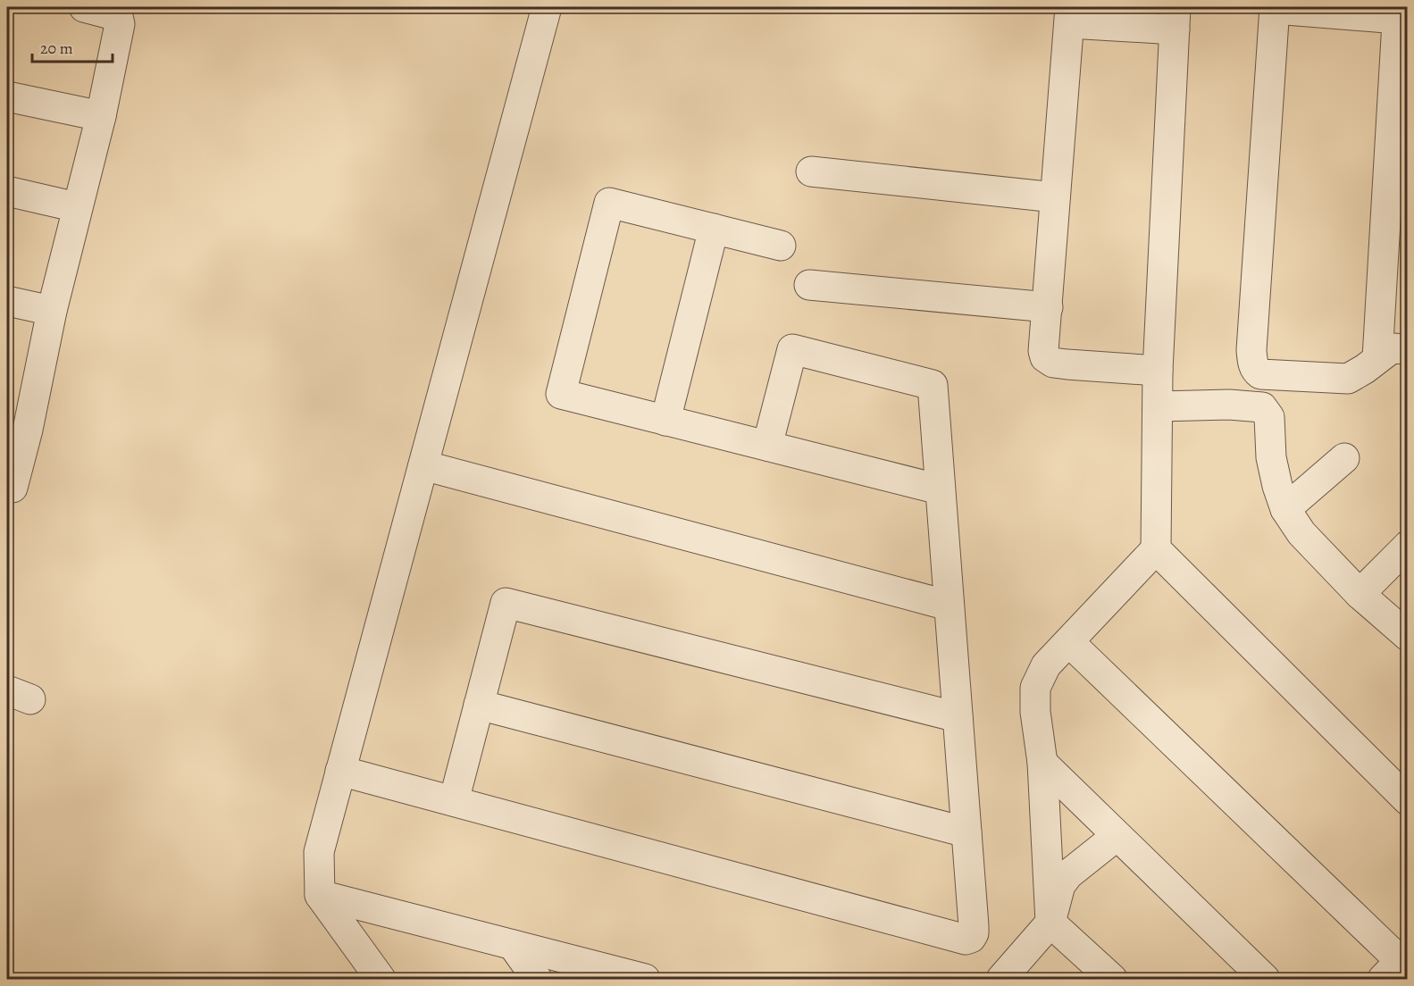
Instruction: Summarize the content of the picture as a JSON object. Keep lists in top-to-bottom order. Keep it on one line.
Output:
{"scale_bar":"20 m"}
